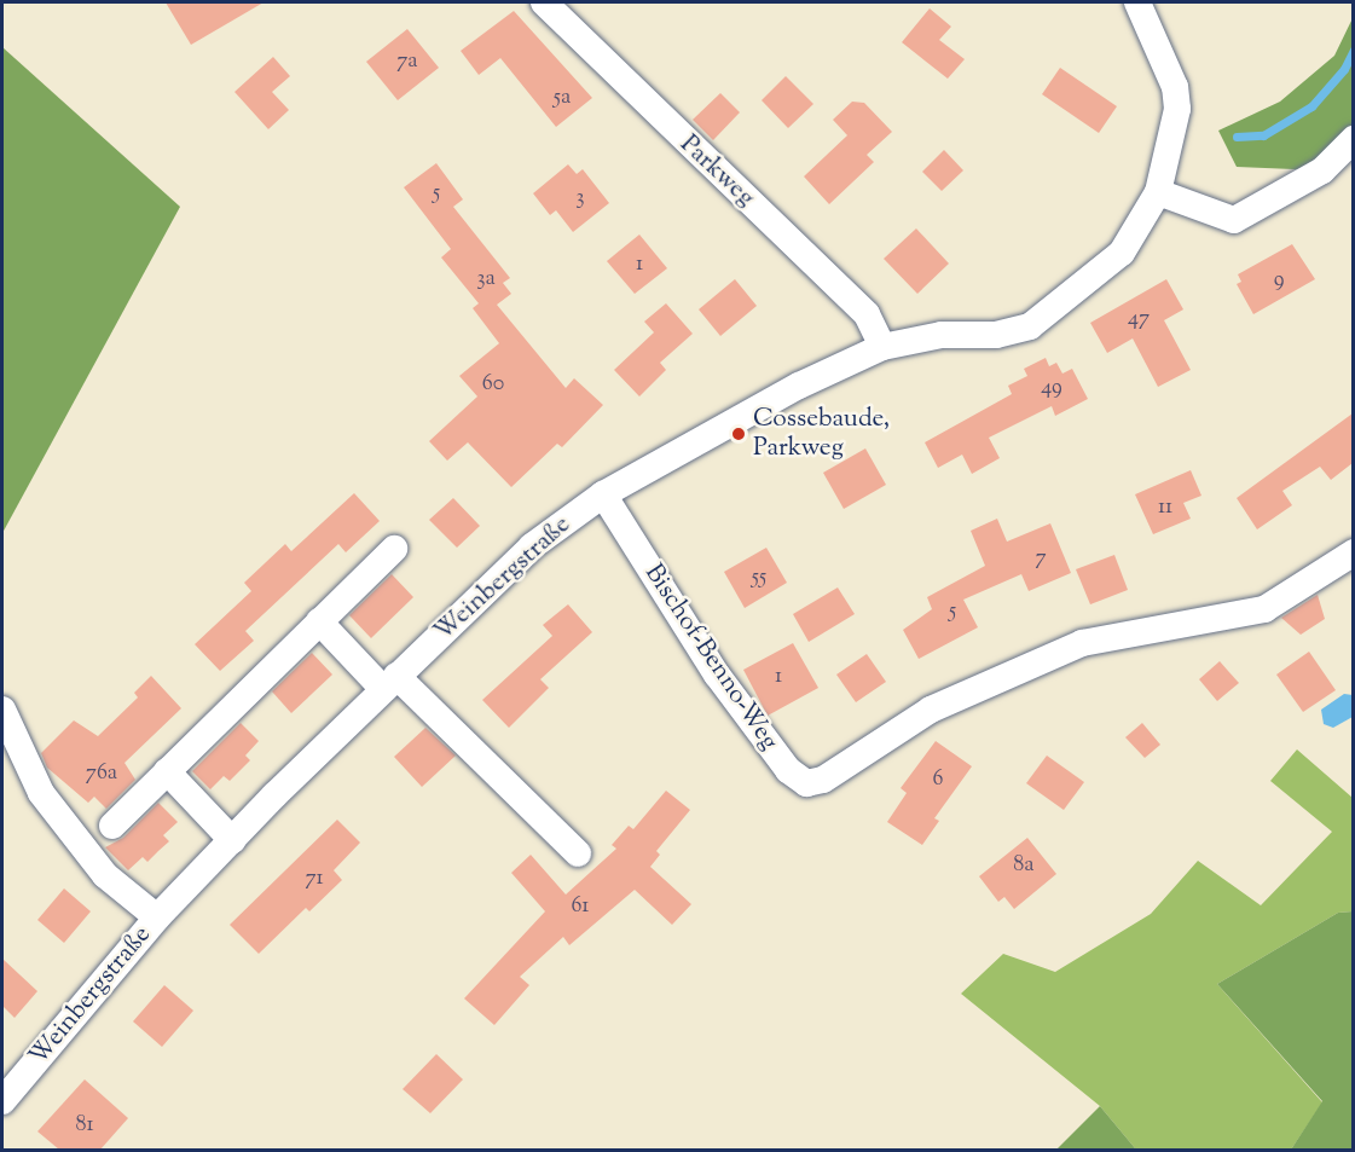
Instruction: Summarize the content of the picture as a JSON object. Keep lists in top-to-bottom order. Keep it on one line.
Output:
{"streets":{"street":["Parkweg","Weinbergstraße","Bischof-Benno-Weg"]},"crossings":[["Parkweg","Weinbergstraße"],["Weinbergstraße","Bischof-Benno-Weg"]],"places":["Cossebaude, Parkweg"],"house_numbers":["7a","5a","5","3","1","3a","9","47","60","49","11","7","55","5","1","76a","6","8a","71","61","81"]}
